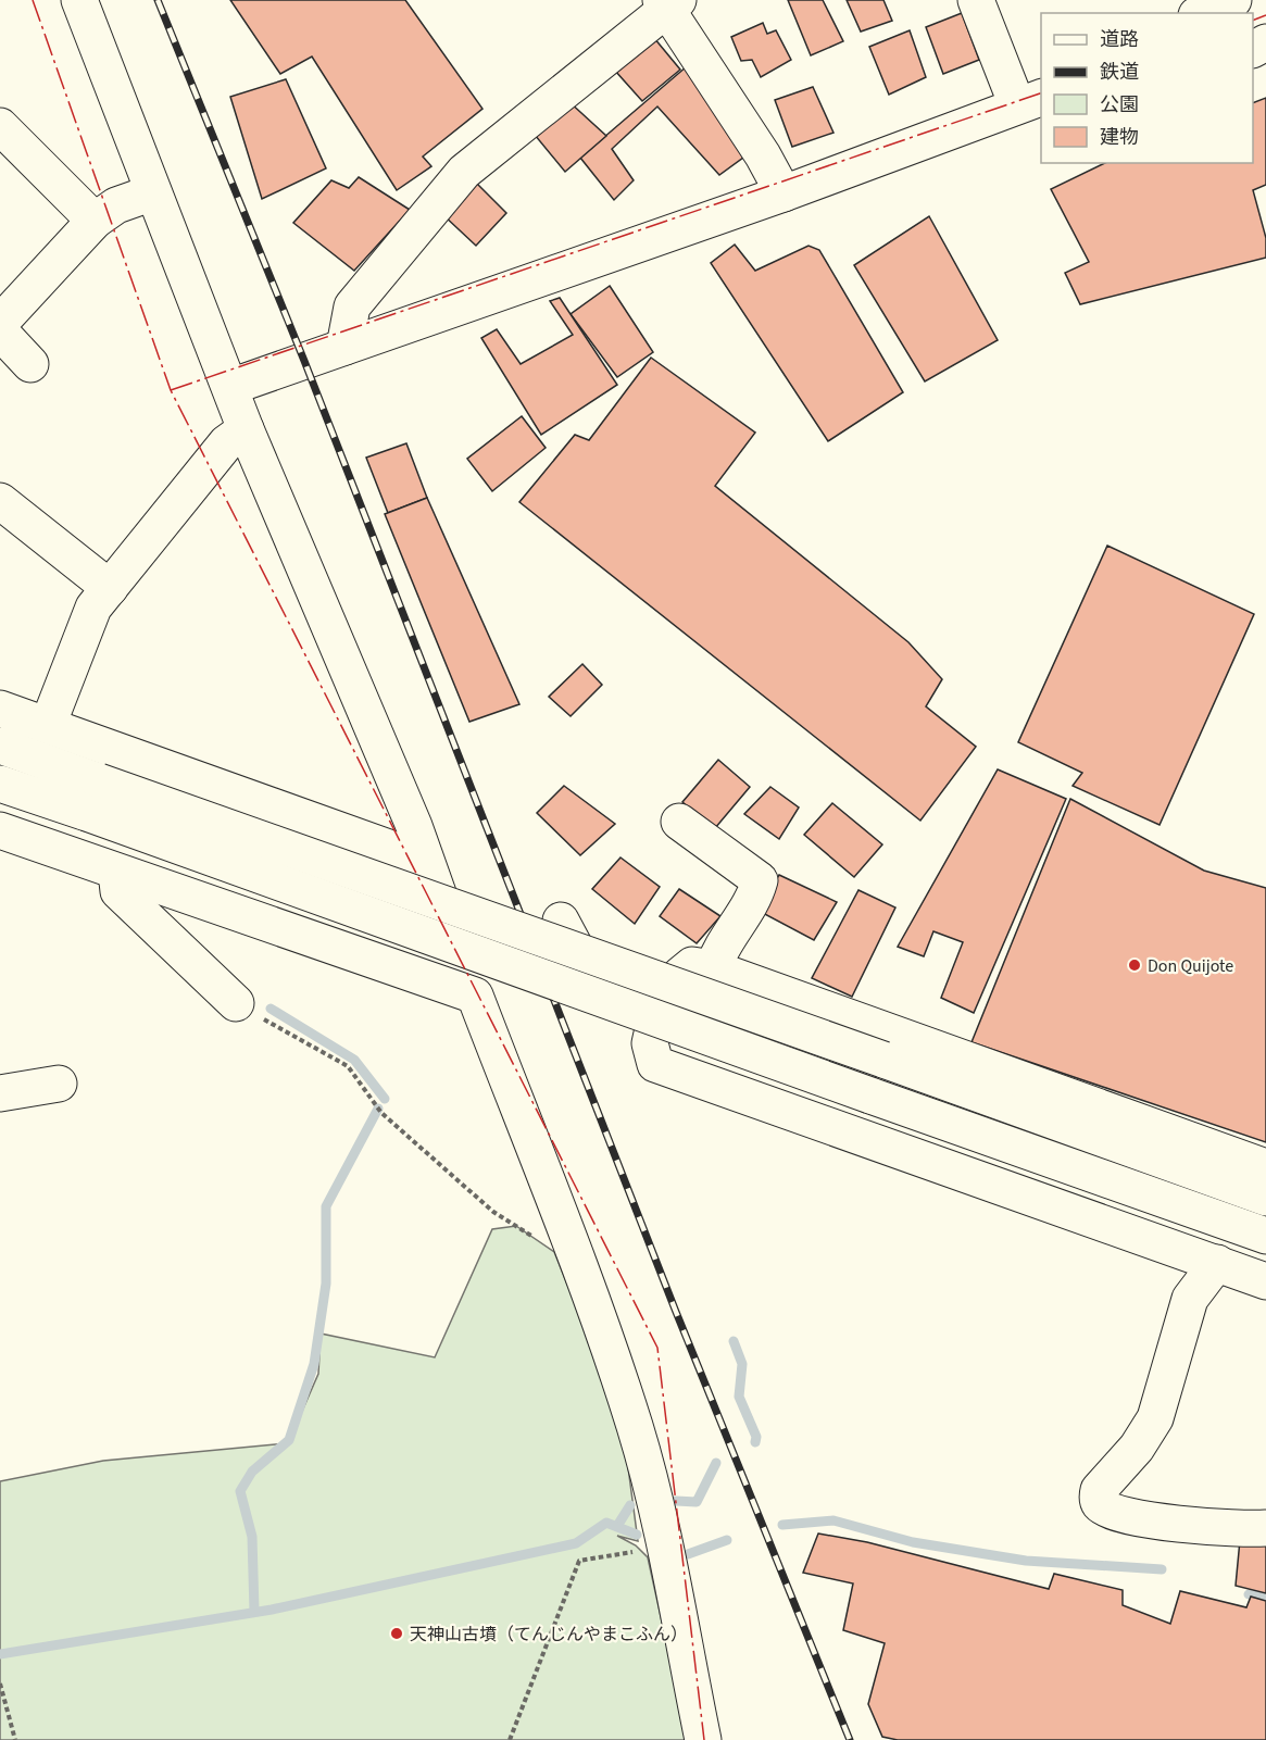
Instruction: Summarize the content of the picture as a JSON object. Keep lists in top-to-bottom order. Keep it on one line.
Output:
{"places":["Don Quijote","天神山古墳（てんじんやまこふん）"],"legend":["道路","鉄道","公園","建物"]}
